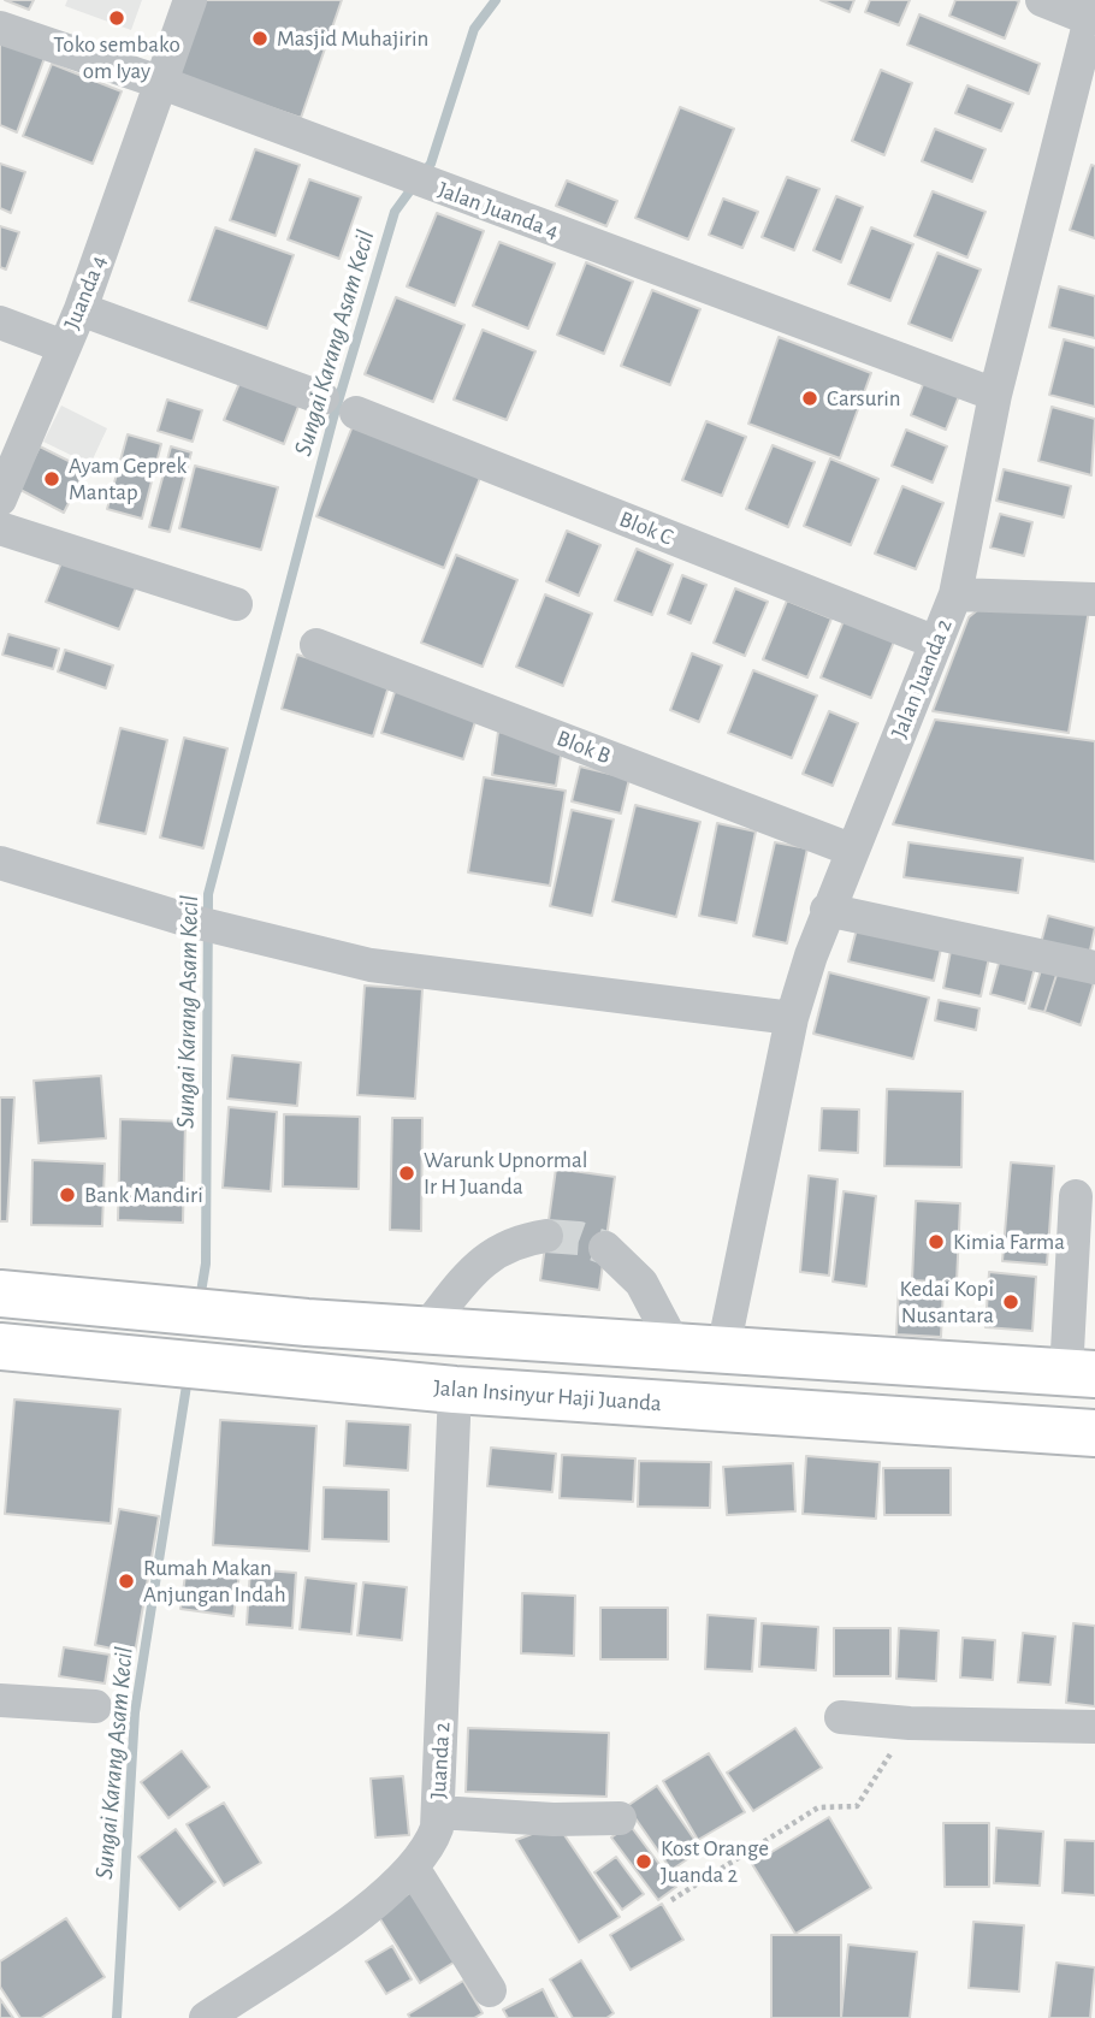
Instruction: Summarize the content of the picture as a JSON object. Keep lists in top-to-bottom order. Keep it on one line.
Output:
{"streets":{"highway":["Jalan Insinyur Haji Juanda"],"street":["Jalan Juanda 4","Juanda 4","Blok C","Jalan Juanda 2","Blok B","Juanda 2"]},"crossings":[["Jalan Juanda 4","Juanda 4"],["Jalan Juanda 4","Jalan Juanda 2"],["Blok C","Jalan Juanda 2"],["Jalan Juanda 2","Blok B"],["Jalan Insinyur Haji Juanda","Juanda 2"]],"water":["Sungai Karang Asam Kecil"],"places":["Toko sembako om Iyay","Masjid Muhajirin","Carsurin","Ayam Geprek Mantap","Warunk Upnormal Ir H Juanda","Bank Mandiri","Kimia Farma","Kedai Kopi Nusantara","Rumah Makan Anjungan Indah","Kost Orange Juanda 2"]}
